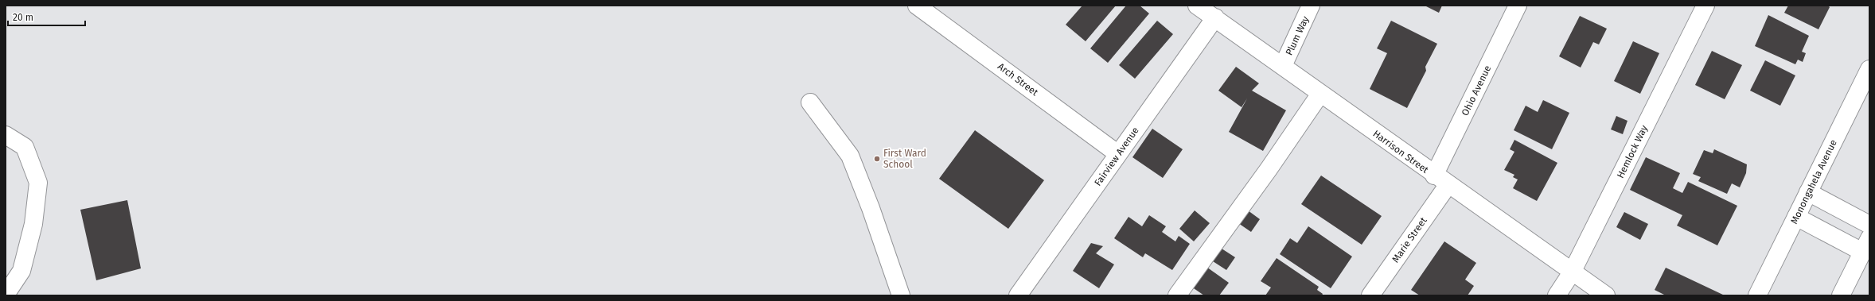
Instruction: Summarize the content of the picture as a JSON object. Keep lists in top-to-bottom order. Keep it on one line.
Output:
{"streets":{"street":["Plum Way","Arch Street","Ohio Avenue","Harrison Street","Hemlock Way","Fairview Avenue","Monongahela Avenue","Marie Street"]},"crossings":[["Plum Way","Harrison Street"],["Arch Street","Fairview Avenue"],["Ohio Avenue","Harrison Street"],["Ohio Avenue","Marie Street"],["Harrison Street","Hemlock Way"],["Harrison Street","Fairview Avenue"],["Harrison Street","Marie Street"]],"places":["First Ward School"],"scale_bar":"20 m"}
